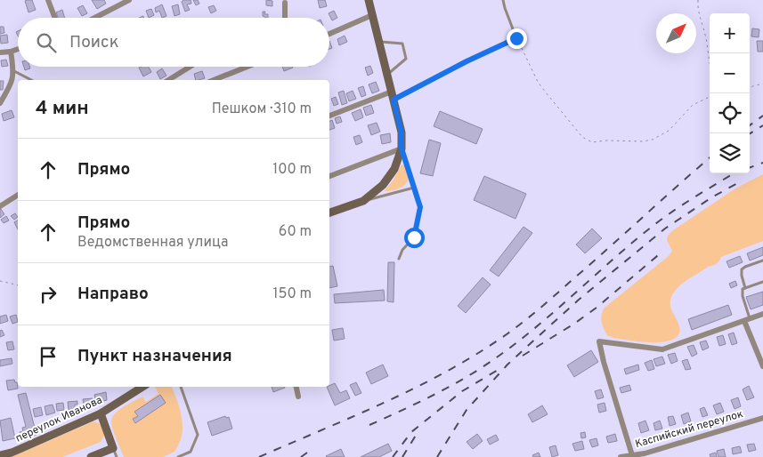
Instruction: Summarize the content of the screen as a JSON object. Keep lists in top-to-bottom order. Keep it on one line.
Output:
{"streets":{"main road":["переулок Иванова"],"street":["Каспийский переулок"]},"north":"top right","page":{"map_buttons":["+","−"],"search":"Поиск","heading":["4 мин","Пешком · 310 m"],"list":[["Прямо","100 m"],["Прямо","Ведомственная улица","60 m"],["Направо","150 m"],"Пункт назначения"]}}
